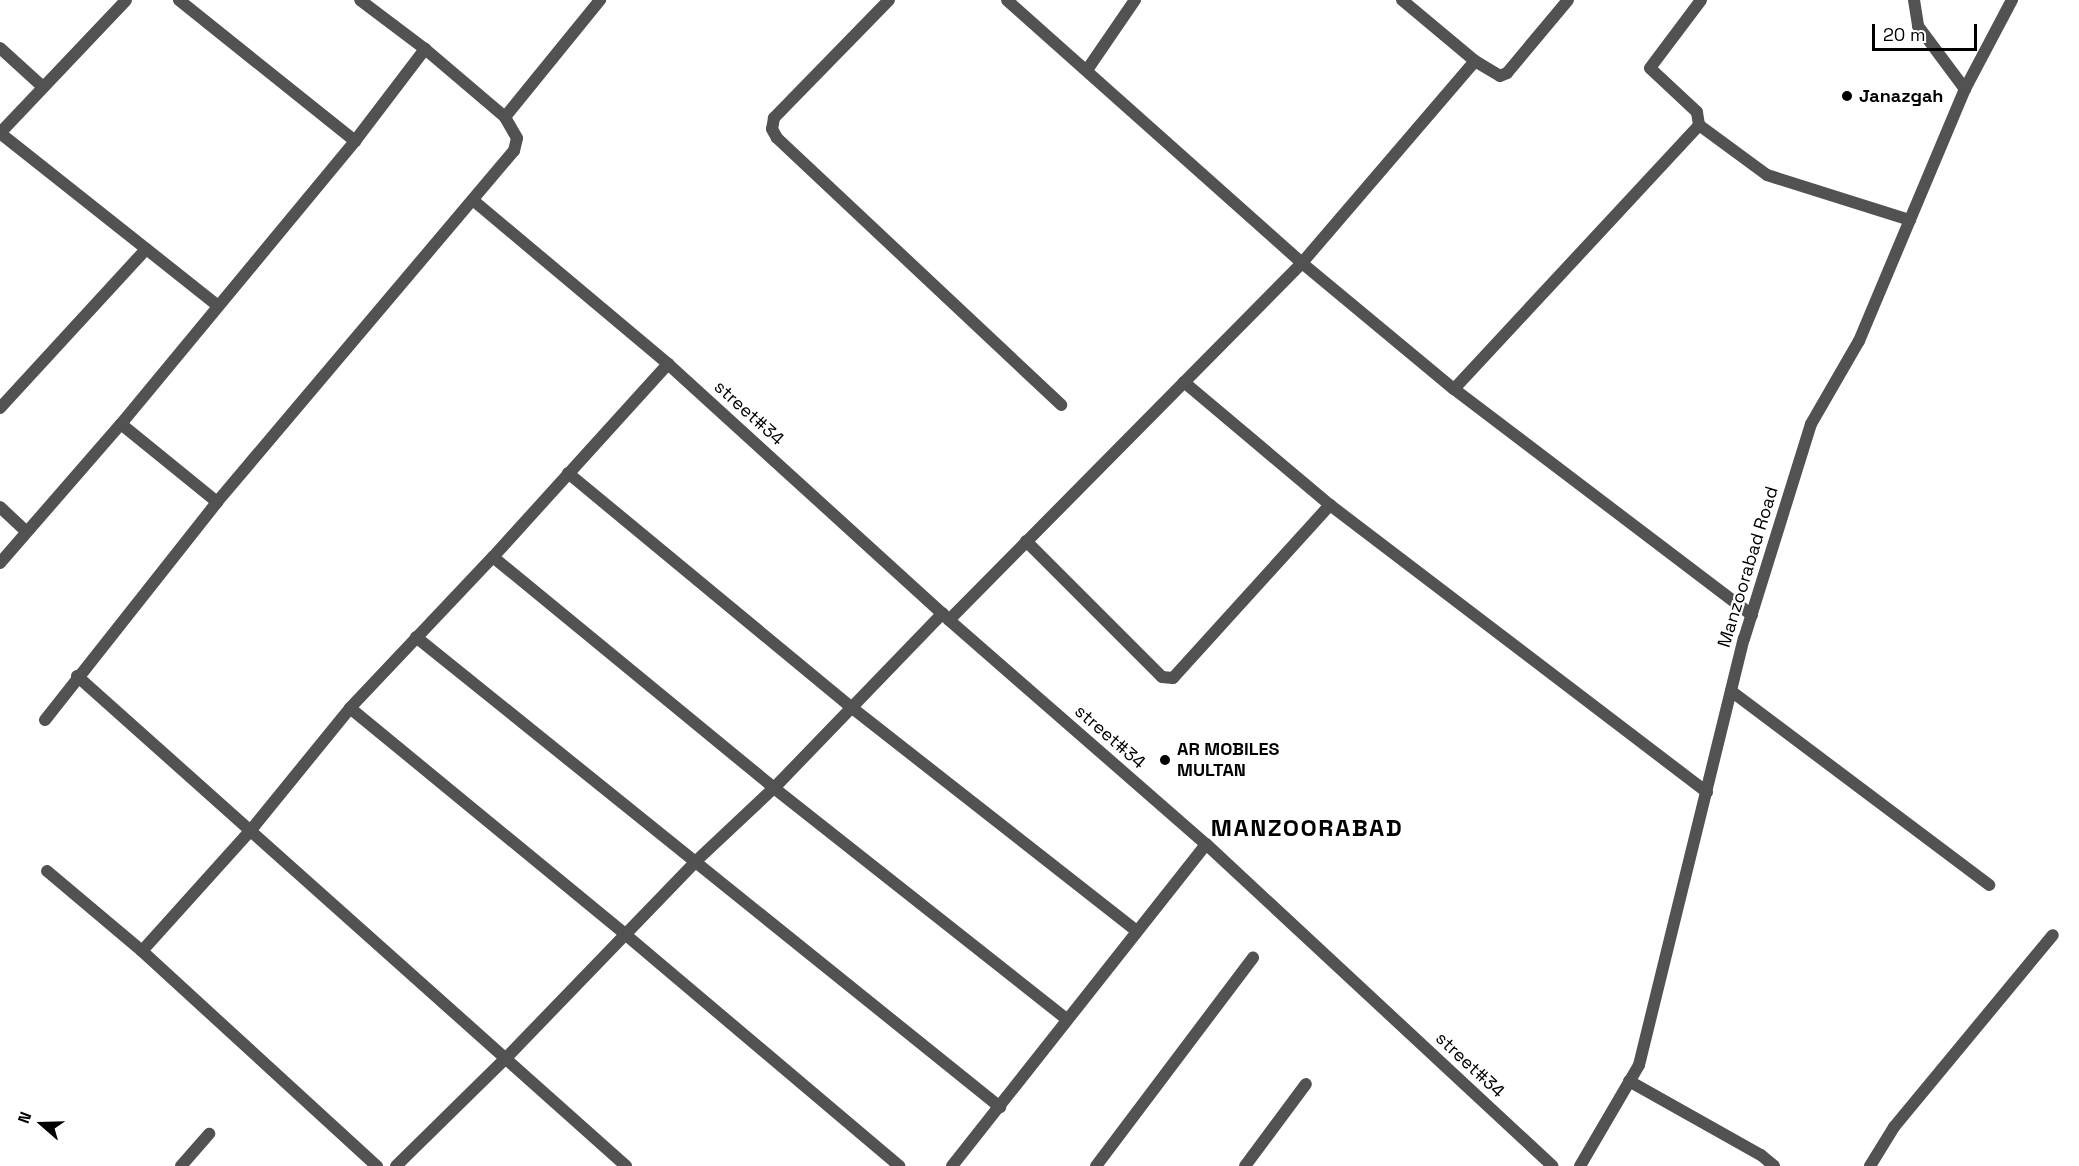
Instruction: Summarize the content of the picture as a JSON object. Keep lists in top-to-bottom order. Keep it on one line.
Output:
{"streets":{"street":["street#34","Manzoorabad Road"]},"districts":["MANZOORABAD"],"places":["Janazgah","AR MOBILES MULTAN"],"scale_bar":"20 m","north":"left"}
